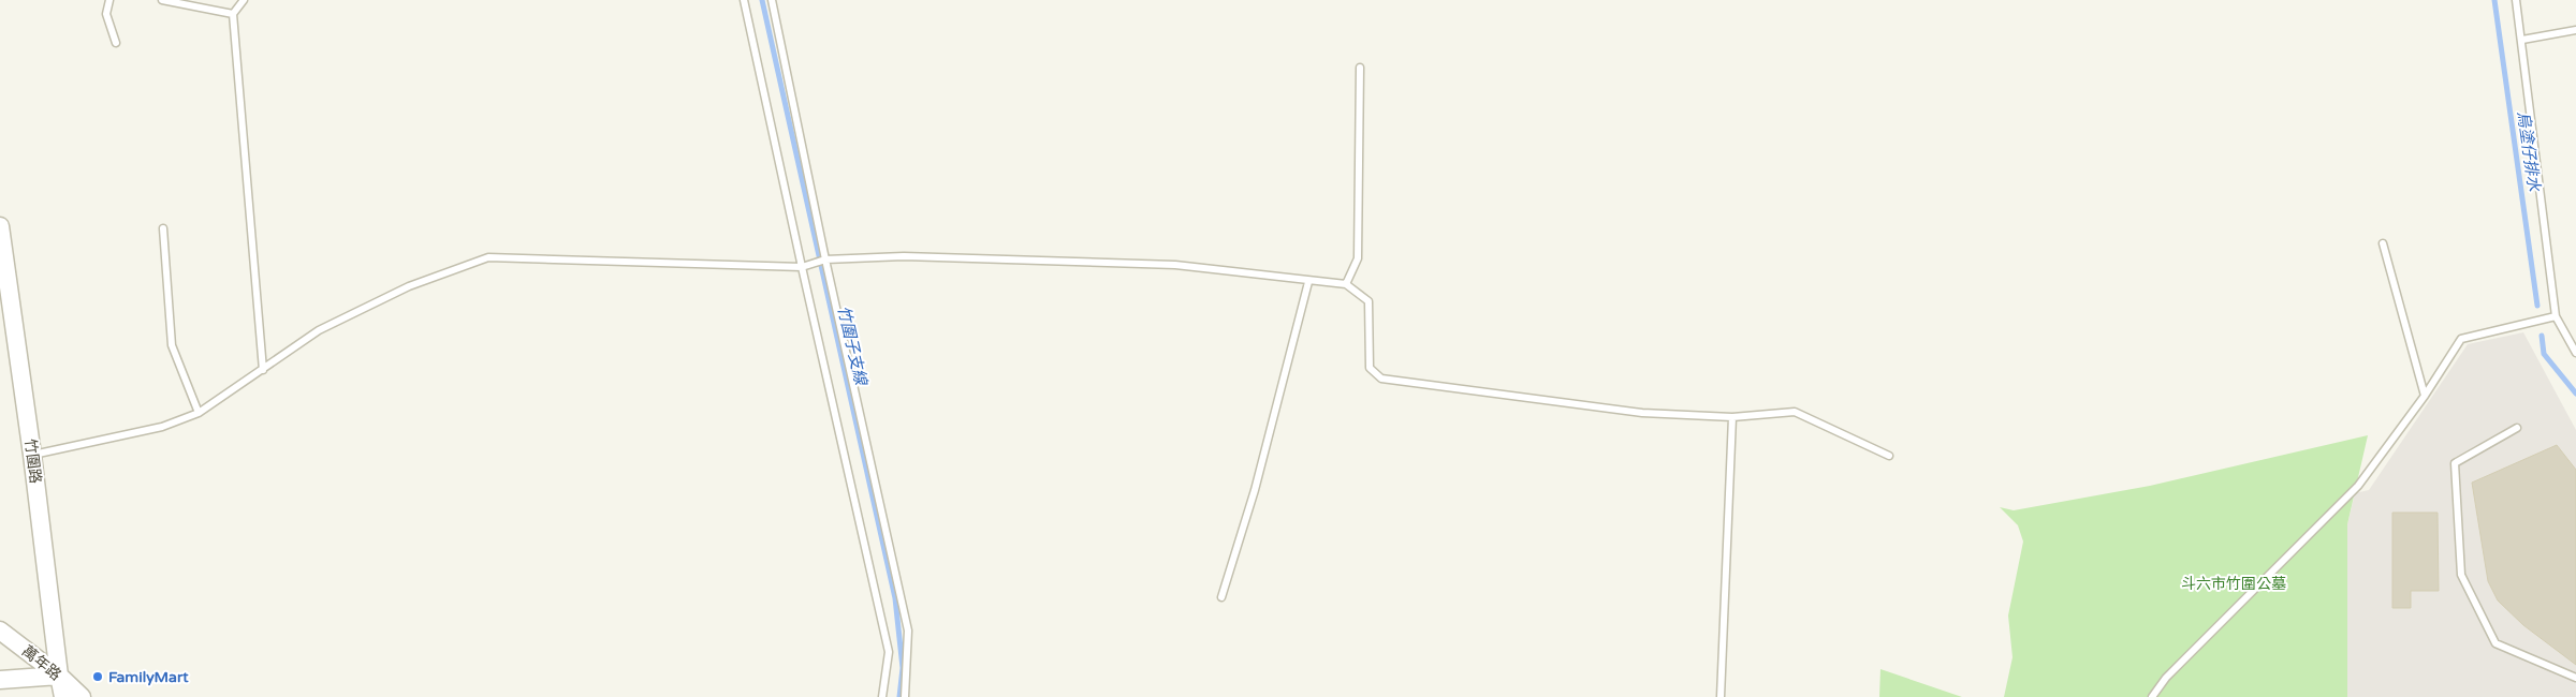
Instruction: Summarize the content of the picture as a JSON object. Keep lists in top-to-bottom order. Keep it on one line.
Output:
{"streets":{"street":["竹圍路","萬年路"]},"crossings":[["竹圍路","萬年路"]],"water":["烏塗仔排水","竹圍子支線"],"parks":["斗六市竹圍公墓"],"places":["FamilyMart"]}
